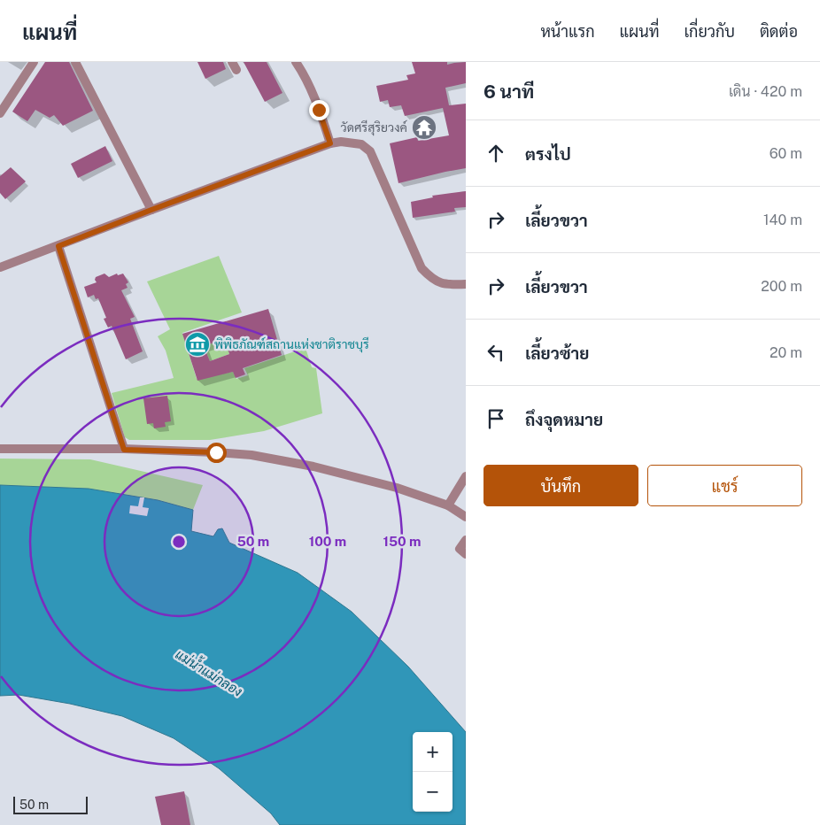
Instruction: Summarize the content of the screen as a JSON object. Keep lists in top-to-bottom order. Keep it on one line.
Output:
{"water":["แม่น้ำแม่กลอง"],"places":{"temple":["วัดศรีสุริยวงค์"],"museum":["พิพิธภัณฑ์สถานแห่งชาติราชบุรี"]},"scale_bar":"50 m","page":{"header":"แผนที่","nav":["หน้าแรก","แผนที่","เกี่ยวกับ","ติดต่อ"],"heading":["6 นาที","เดิน · 420 m"],"list":[["ตรงไป","60 m"],["เลี้ยวขวา","140 m"],["เลี้ยวขวา","200 m"],["เลี้ยวซ้าย","20 m"],"ถึงจุดหมาย"],"buttons":["บันทึก","แชร์"],"map_buttons":["+","−"],"scale":"50 m"},"rings":["50 m","100 m","150 m"]}
